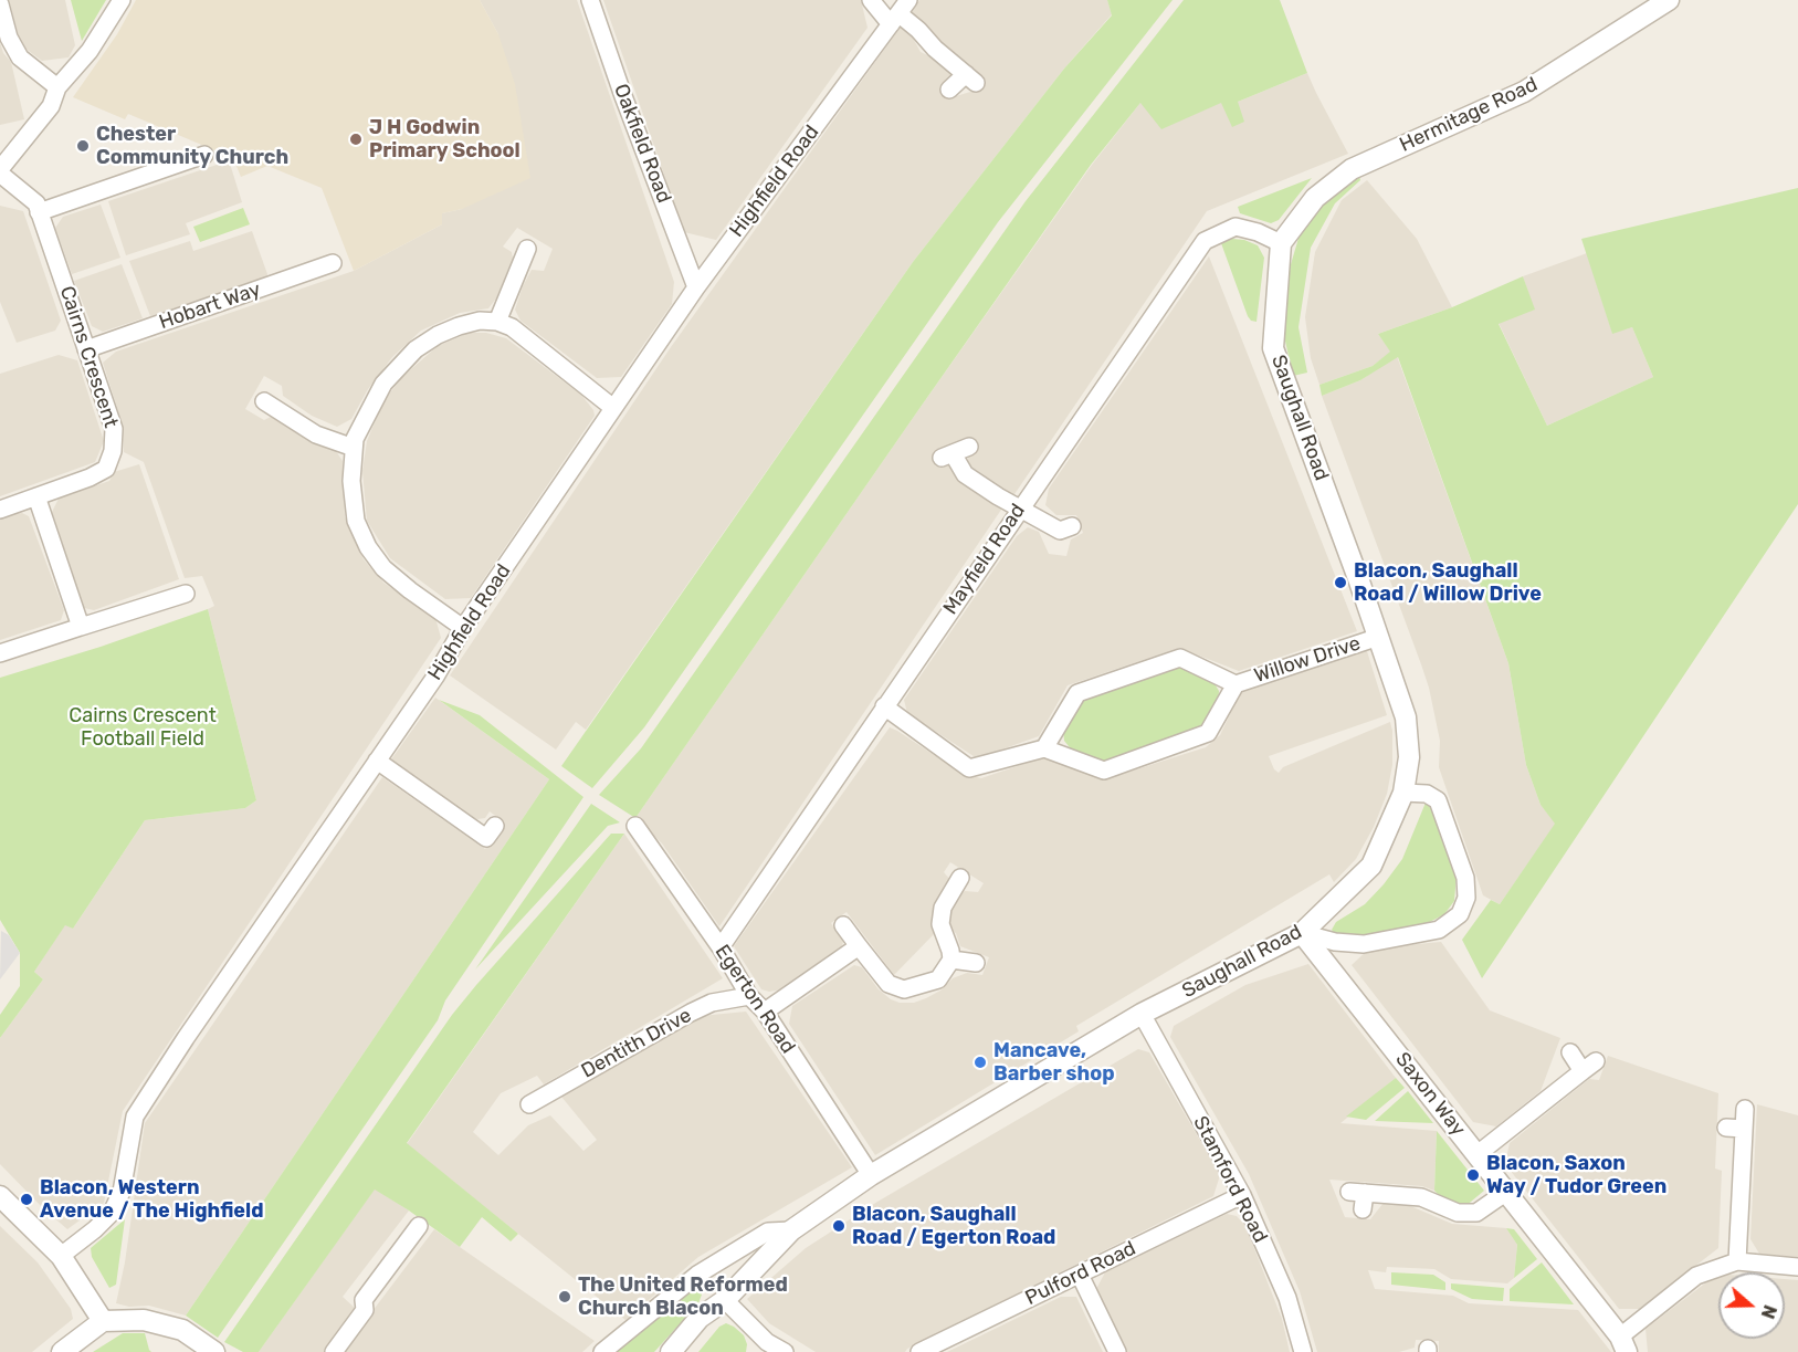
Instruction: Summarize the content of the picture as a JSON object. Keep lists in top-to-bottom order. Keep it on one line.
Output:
{"streets":{"street":["Hermitage Road","Oakfield Road","Highfield Road","Hobart Way","Cairns Crescent","Saughall Road","Mayfield Road","Willow Drive","Egerton Road","Dentith Drive","Saxon Way","Stamford Road","Pulford Road"]},"crossings":[["Hermitage Road","Saughall Road"],["Hermitage Road","Mayfield Road"],["Oakfield Road","Highfield Road"],["Hobart Way","Cairns Crescent"],["Saughall Road","Mayfield Road"],["Saughall Road","Willow Drive"],["Saughall Road","Egerton Road"],["Saughall Road","Saxon Way"],["Saughall Road","Stamford Road"],["Mayfield Road","Egerton Road"],["Egerton Road","Dentith Drive"],["Stamford Road","Pulford Road"]],"parks":["Cairns Crescent Football Field"],"places":["J H Godwin Primary School","Chester Community Church","Blacon, Saughall Road / Willow Drive","Mancave, Barber shop","Blacon, Saxon Way / Tudor Green","Blacon, Western Avenue / The Highfield","Blacon, Saughall Road / Egerton Road","The United Reformed Church Blacon"],"north":"right"}
